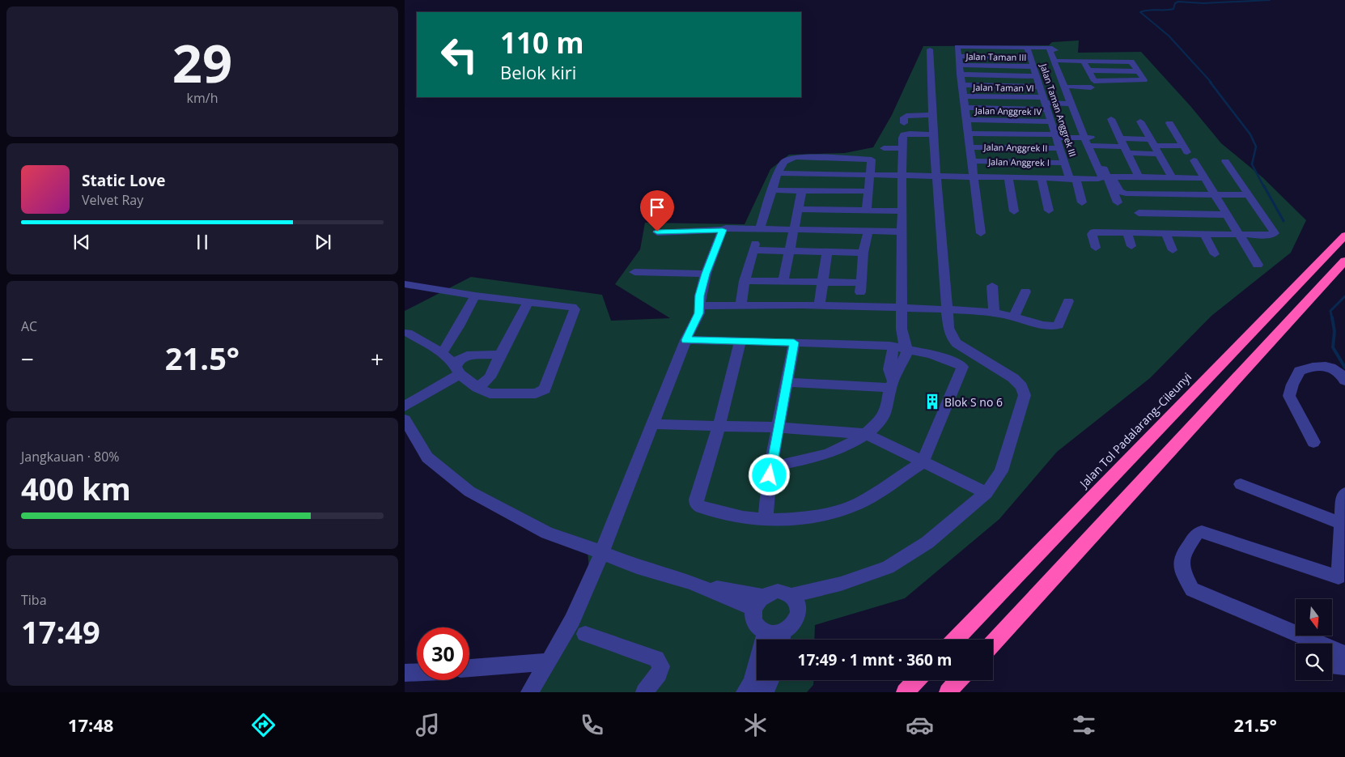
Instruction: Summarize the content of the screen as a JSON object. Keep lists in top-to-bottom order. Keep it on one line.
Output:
{"streets":{"highway":["Jalan Tol Padalarang–Cileunyi"],"street":["Jalan Taman III","Jalan Taman VI","Jalan Taman Anggrek III","Jalan Anggrek IV","Jalan Anggrek II","Jalan Anggrek I"]},"crossings":[["Jalan Taman III","Jalan Taman Anggrek III"],["Jalan Taman VI","Jalan Taman Anggrek III"],["Jalan Taman Anggrek III","Jalan Anggrek IV"],["Jalan Taman Anggrek III","Jalan Anggrek II"],["Jalan Taman Anggrek III","Jalan Anggrek I"]],"places":{"building":["Blok S no 6"]},"north":"bottom","page":{"tile":[["29","km/h"],"AC",["Jangkauan · 80%","400 km"],["Tiba","17:49"]],"turn":["110 m","Belok kiri"],"song":["Static Love","Velvet Ray"],"heat":["−","21.5°","+"],"limit":"30","trip":"17:49 · 1 mnt · 360 m","tabs":["17:48","21.5°"]}}
